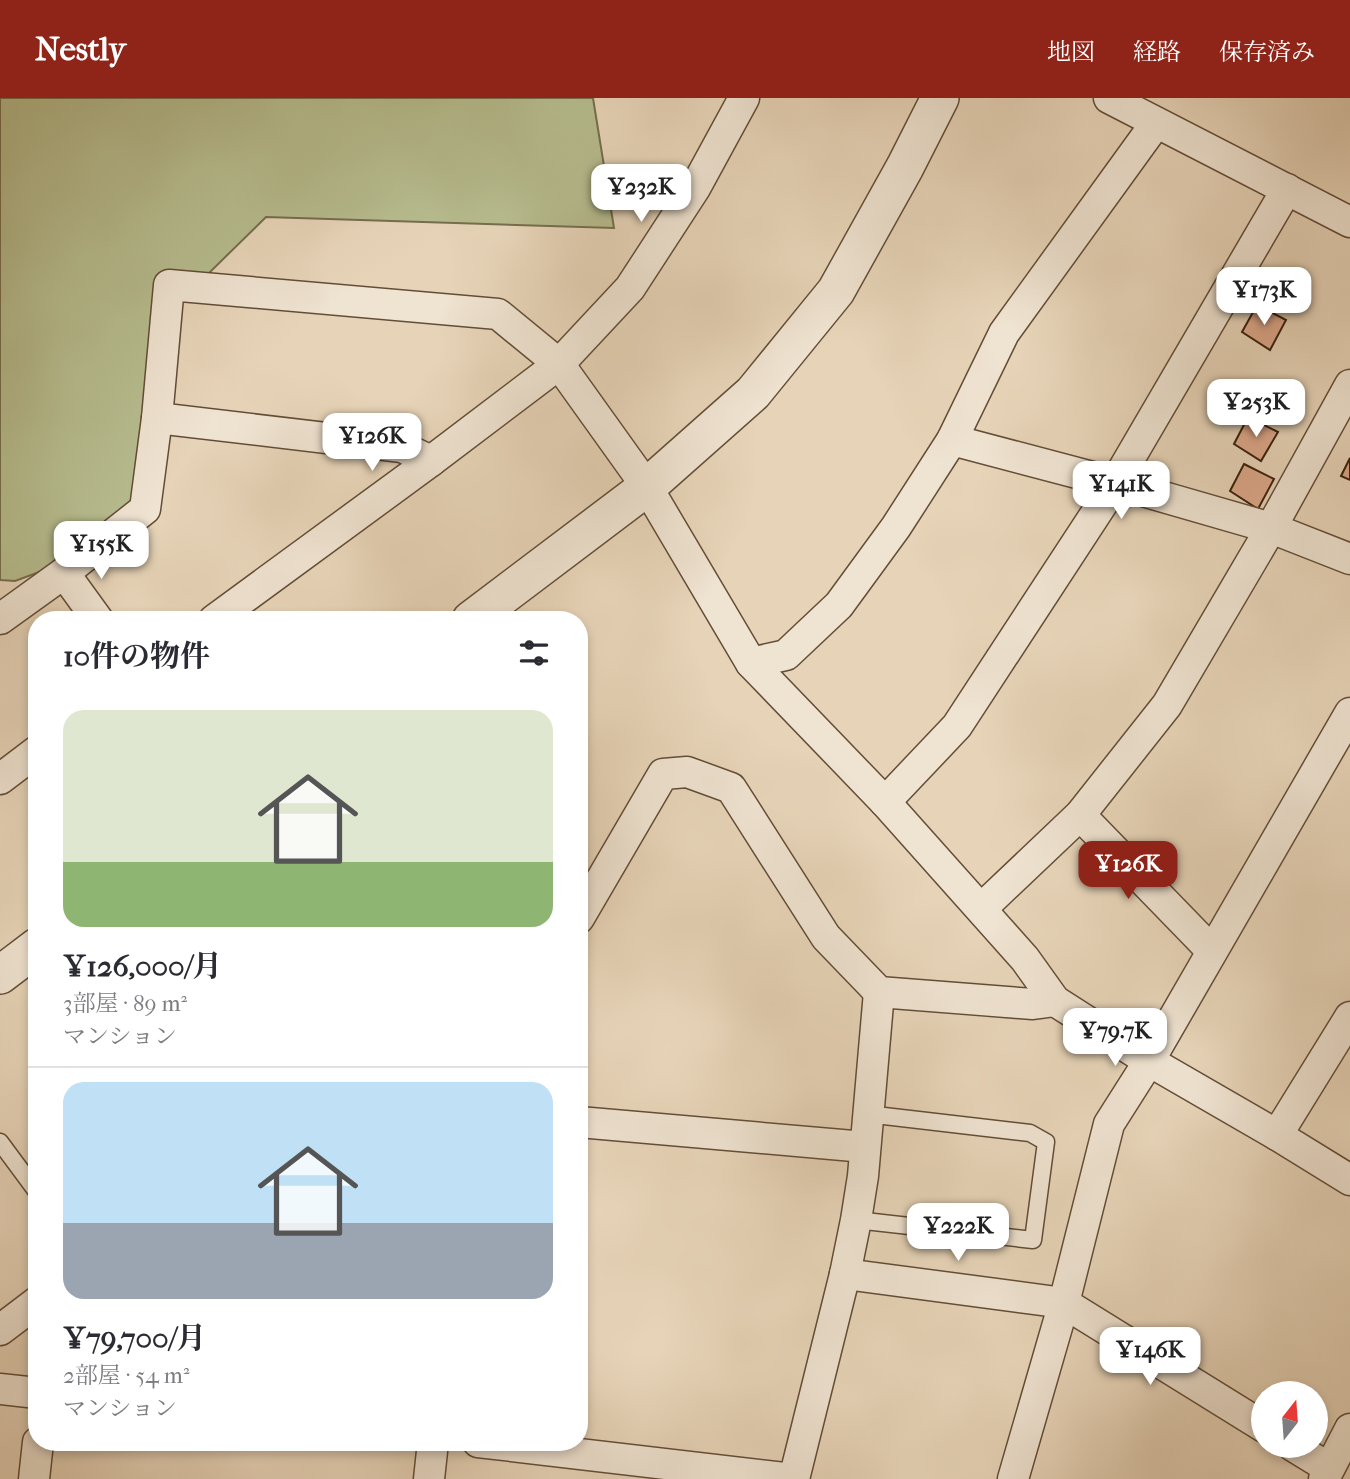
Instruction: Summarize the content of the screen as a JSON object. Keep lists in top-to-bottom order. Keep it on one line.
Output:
{"north":"top","page":{"header":"Nestly","nav":["地図","経路","保存済み"],"price":["¥232K","¥173K","¥253K","¥126K","¥141K","¥155K","¥126K","¥79.7K","¥222K","¥146K"],"heading":"10件の物件","list":[{"name":"¥126,000/月","note":"3部屋 · 89 m² · マンション"},{"name":"¥79,700/月","note":"2部屋 · 54 m² · マンション"}]}}
